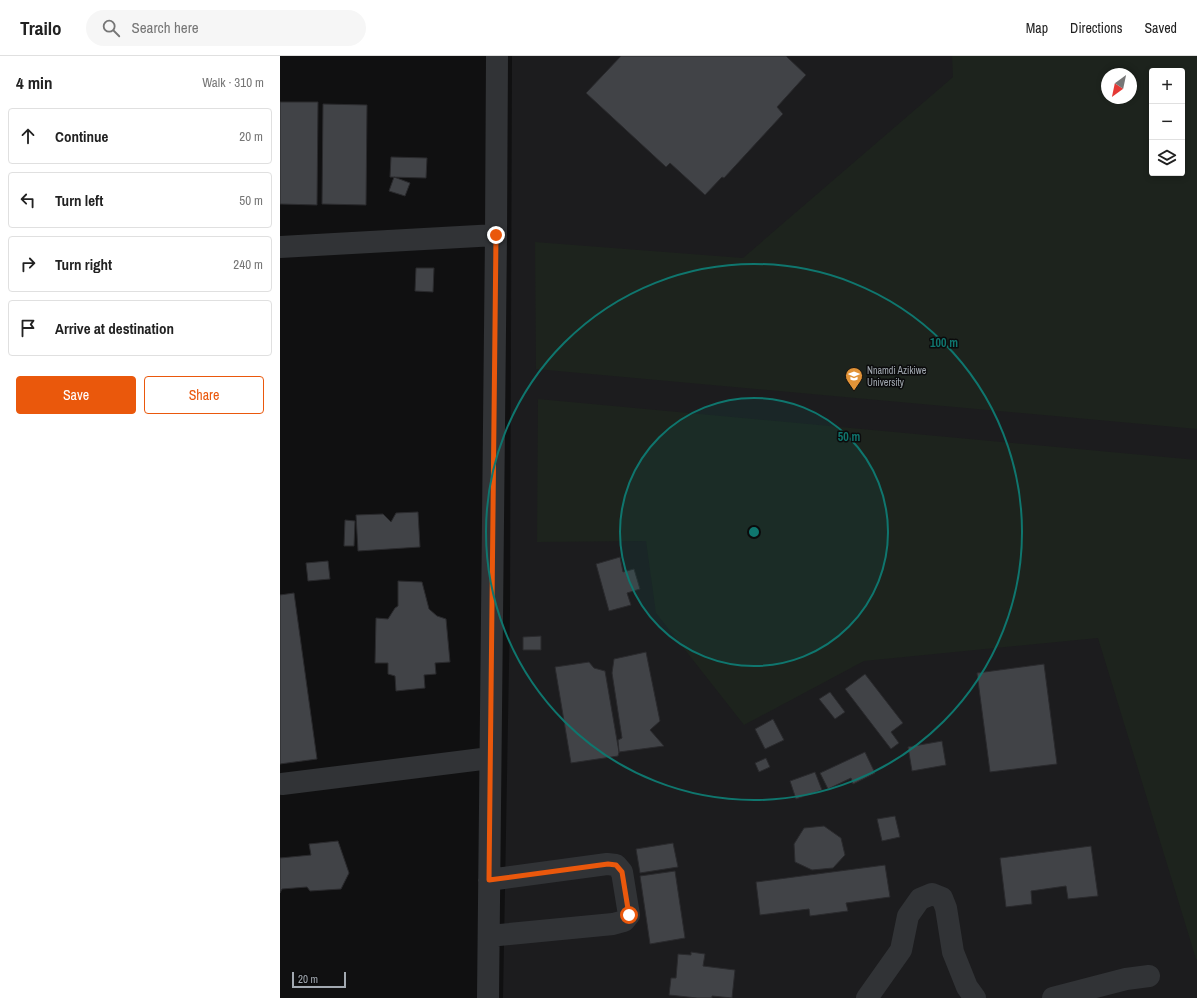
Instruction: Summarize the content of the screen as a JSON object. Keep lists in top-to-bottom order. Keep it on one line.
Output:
{"places":{"school or university":["Nnamdi Azikiwe University"]},"scale_bar":"20 m","north":"bottom left","page":{"header":"Trailo","search":"Search here","nav":["Map","Directions","Saved"],"heading":["4 min","Walk · 310 m"],"map_buttons":["+","−"],"list":[["Continue","20 m"],["Turn left","50 m"],["Turn right","240 m"],"Arrive at destination"],"buttons":["Save","Share"],"scale":"20 m"},"rings":["100 m","50 m"]}
